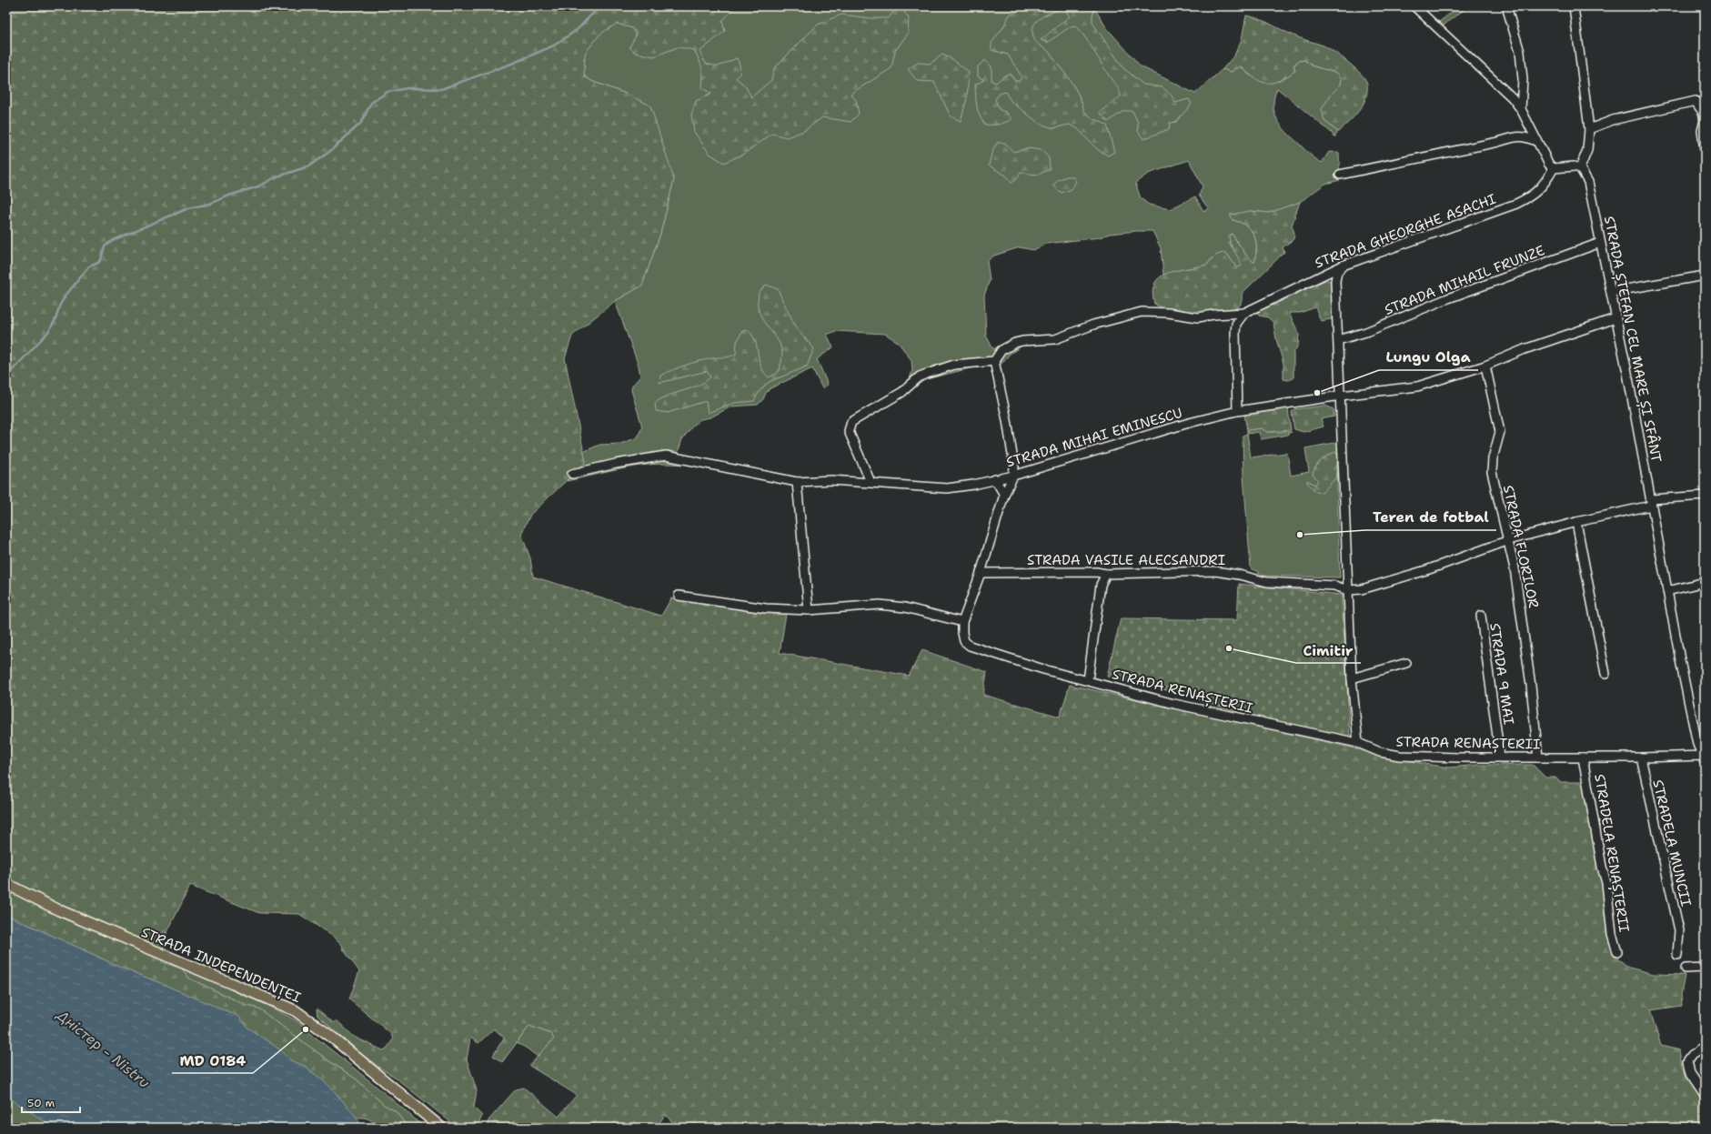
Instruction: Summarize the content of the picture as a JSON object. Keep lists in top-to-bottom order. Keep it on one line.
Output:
{"streets":{"main road":["STRADA INDEPENDENȚEI"],"street":["STRADA GHEORGHE ASACHI","STRADA MIHAIL FRUNZE","STRADA ȘTEFAN CEL MARE ȘI SFÂNT","STRADA MIHAI EMINESCU","STRADA FLORILOR","STRADA VASILE ALECSANDRI","STRADA 9 MAI","STRADA RENAȘTERII","STRADELA MUNCII","STRADELA RENAȘTERII"]},"crossings":[["STRADA MIHAIL FRUNZE","STRADA ȘTEFAN CEL MARE ȘI SFÂNT"],["STRADA ȘTEFAN CEL MARE ȘI SFÂNT","STRADA MIHAI EMINESCU"],["STRADA ȘTEFAN CEL MARE ȘI SFÂNT","STRADA VASILE ALECSANDRI"],["STRADA ȘTEFAN CEL MARE ȘI SFÂNT","STRADA RENAȘTERII"],["STRADA MIHAI EMINESCU","STRADA FLORILOR"],["STRADA FLORILOR","STRADA VASILE ALECSANDRI"],["STRADA FLORILOR","STRADA RENAȘTERII"],["STRADA 9 MAI","STRADA RENAȘTERII"],["STRADA RENAȘTERII","STRADELA MUNCII"],["STRADA RENAȘTERII","STRADELA RENAȘTERII"]],"water":["Дністер - Nistru"],"places":["Lungu Olga","Teren de fotbal","Cimitir","MD 0184"],"scale_bar":"50 m"}
